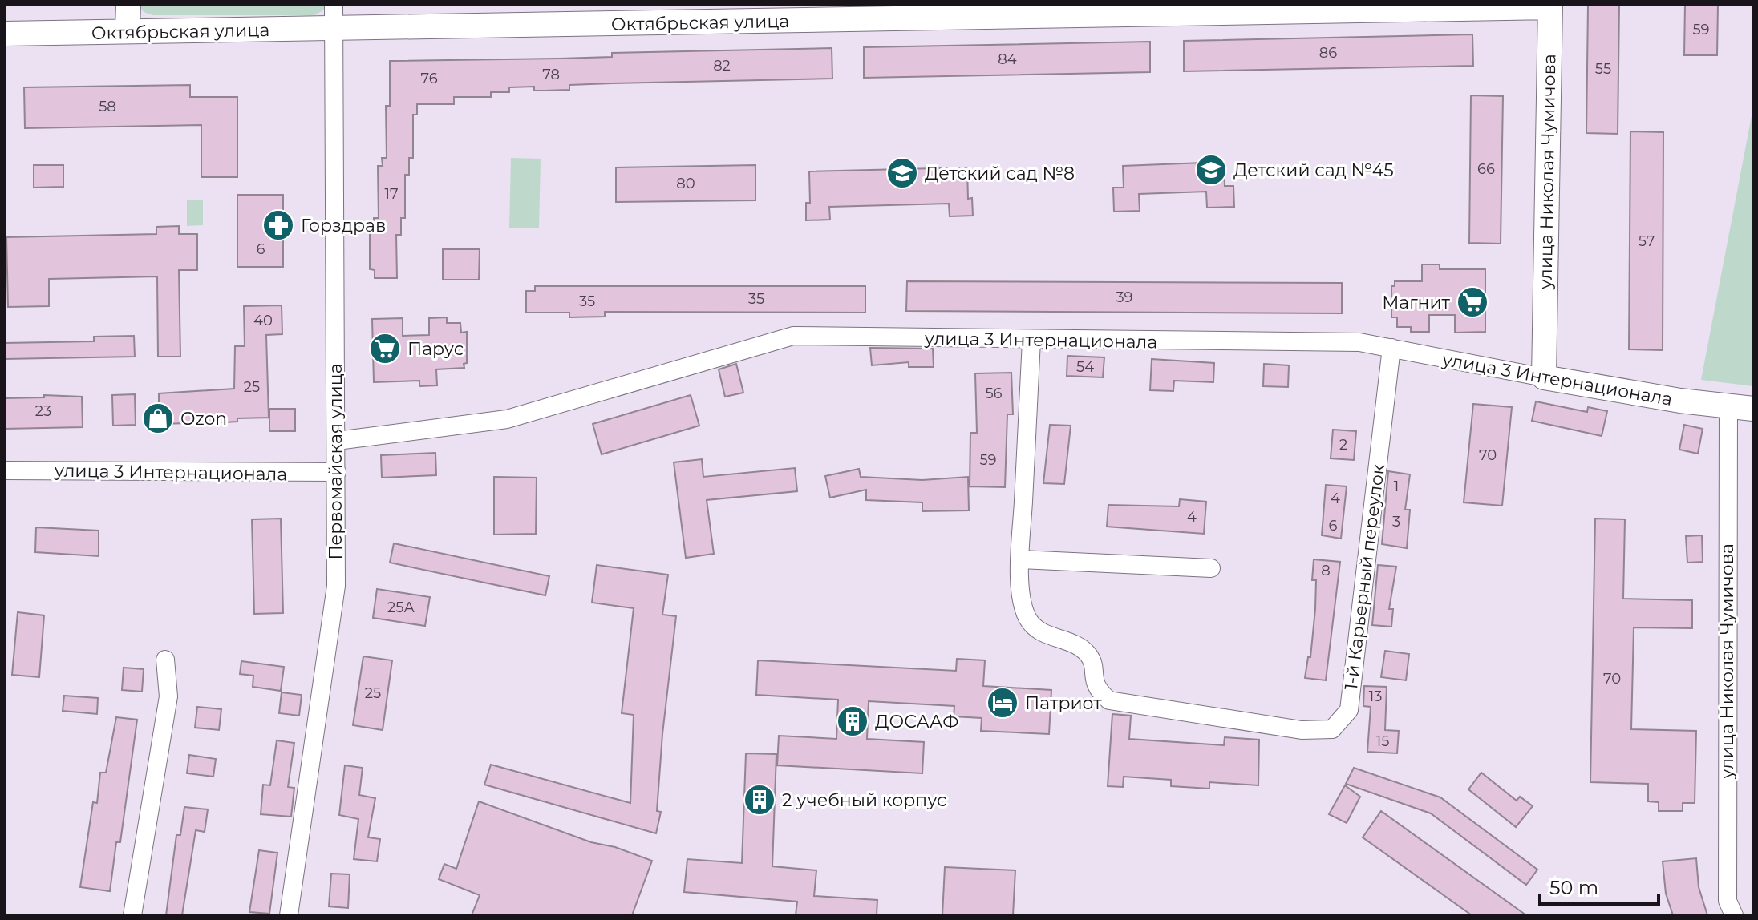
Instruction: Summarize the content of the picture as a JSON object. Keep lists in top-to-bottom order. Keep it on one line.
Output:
{"streets":{"street":["Октябрьская улица","улица Николая Чумичова","улица 3 Интернационала","Первомайская улица","1-й Карьерный переулок"]},"crossings":[["Октябрьская улица","улица Николая Чумичова"],["Октябрьская улица","Первомайская улица"],["улица Николая Чумичова","улица 3 Интернационала"],["улица 3 Интернационала","Первомайская улица"],["улица 3 Интернационала","1-й Карьерный переулок"]],"places":{"school or university":["Детский сад №45","Детский сад №8"],"pharmacy":["Горздрав"],"supermarket":["Магнит","Парус"],"shop":["Ozon"],"hotel":["Патриот"],"building":["ДОСААФ","2 учебный корпус"]},"house_numbers":["59","86","84","82","55","78","76","58","66","80","17","57","6","39","35","35","40","54","25","56","23","2","70","59","1","4","4","3","6","8","25А","70","25","13","15"],"scale_bar":"50 m"}
